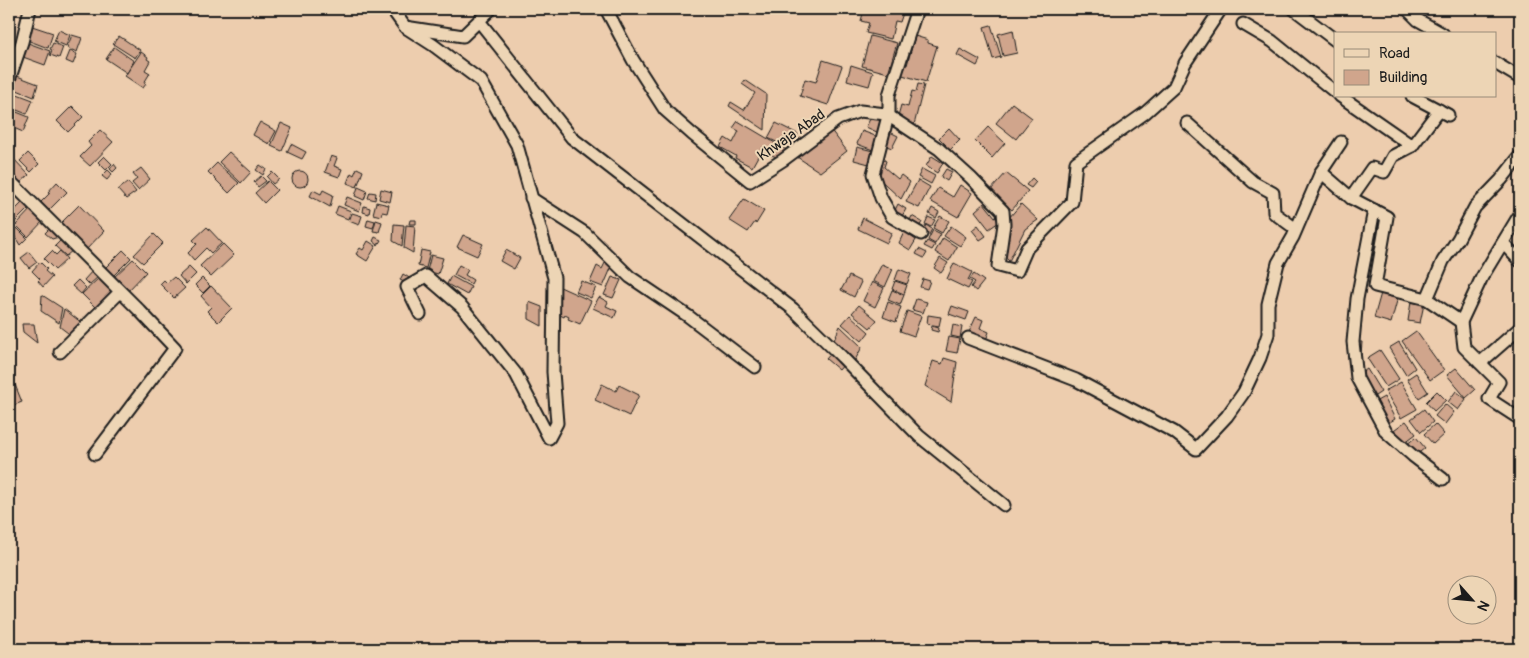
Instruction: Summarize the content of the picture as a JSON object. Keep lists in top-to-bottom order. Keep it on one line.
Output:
{"streets":{"street":["Khwaja Abad"]},"legend":["Road","Building"],"north":"bottom right"}
